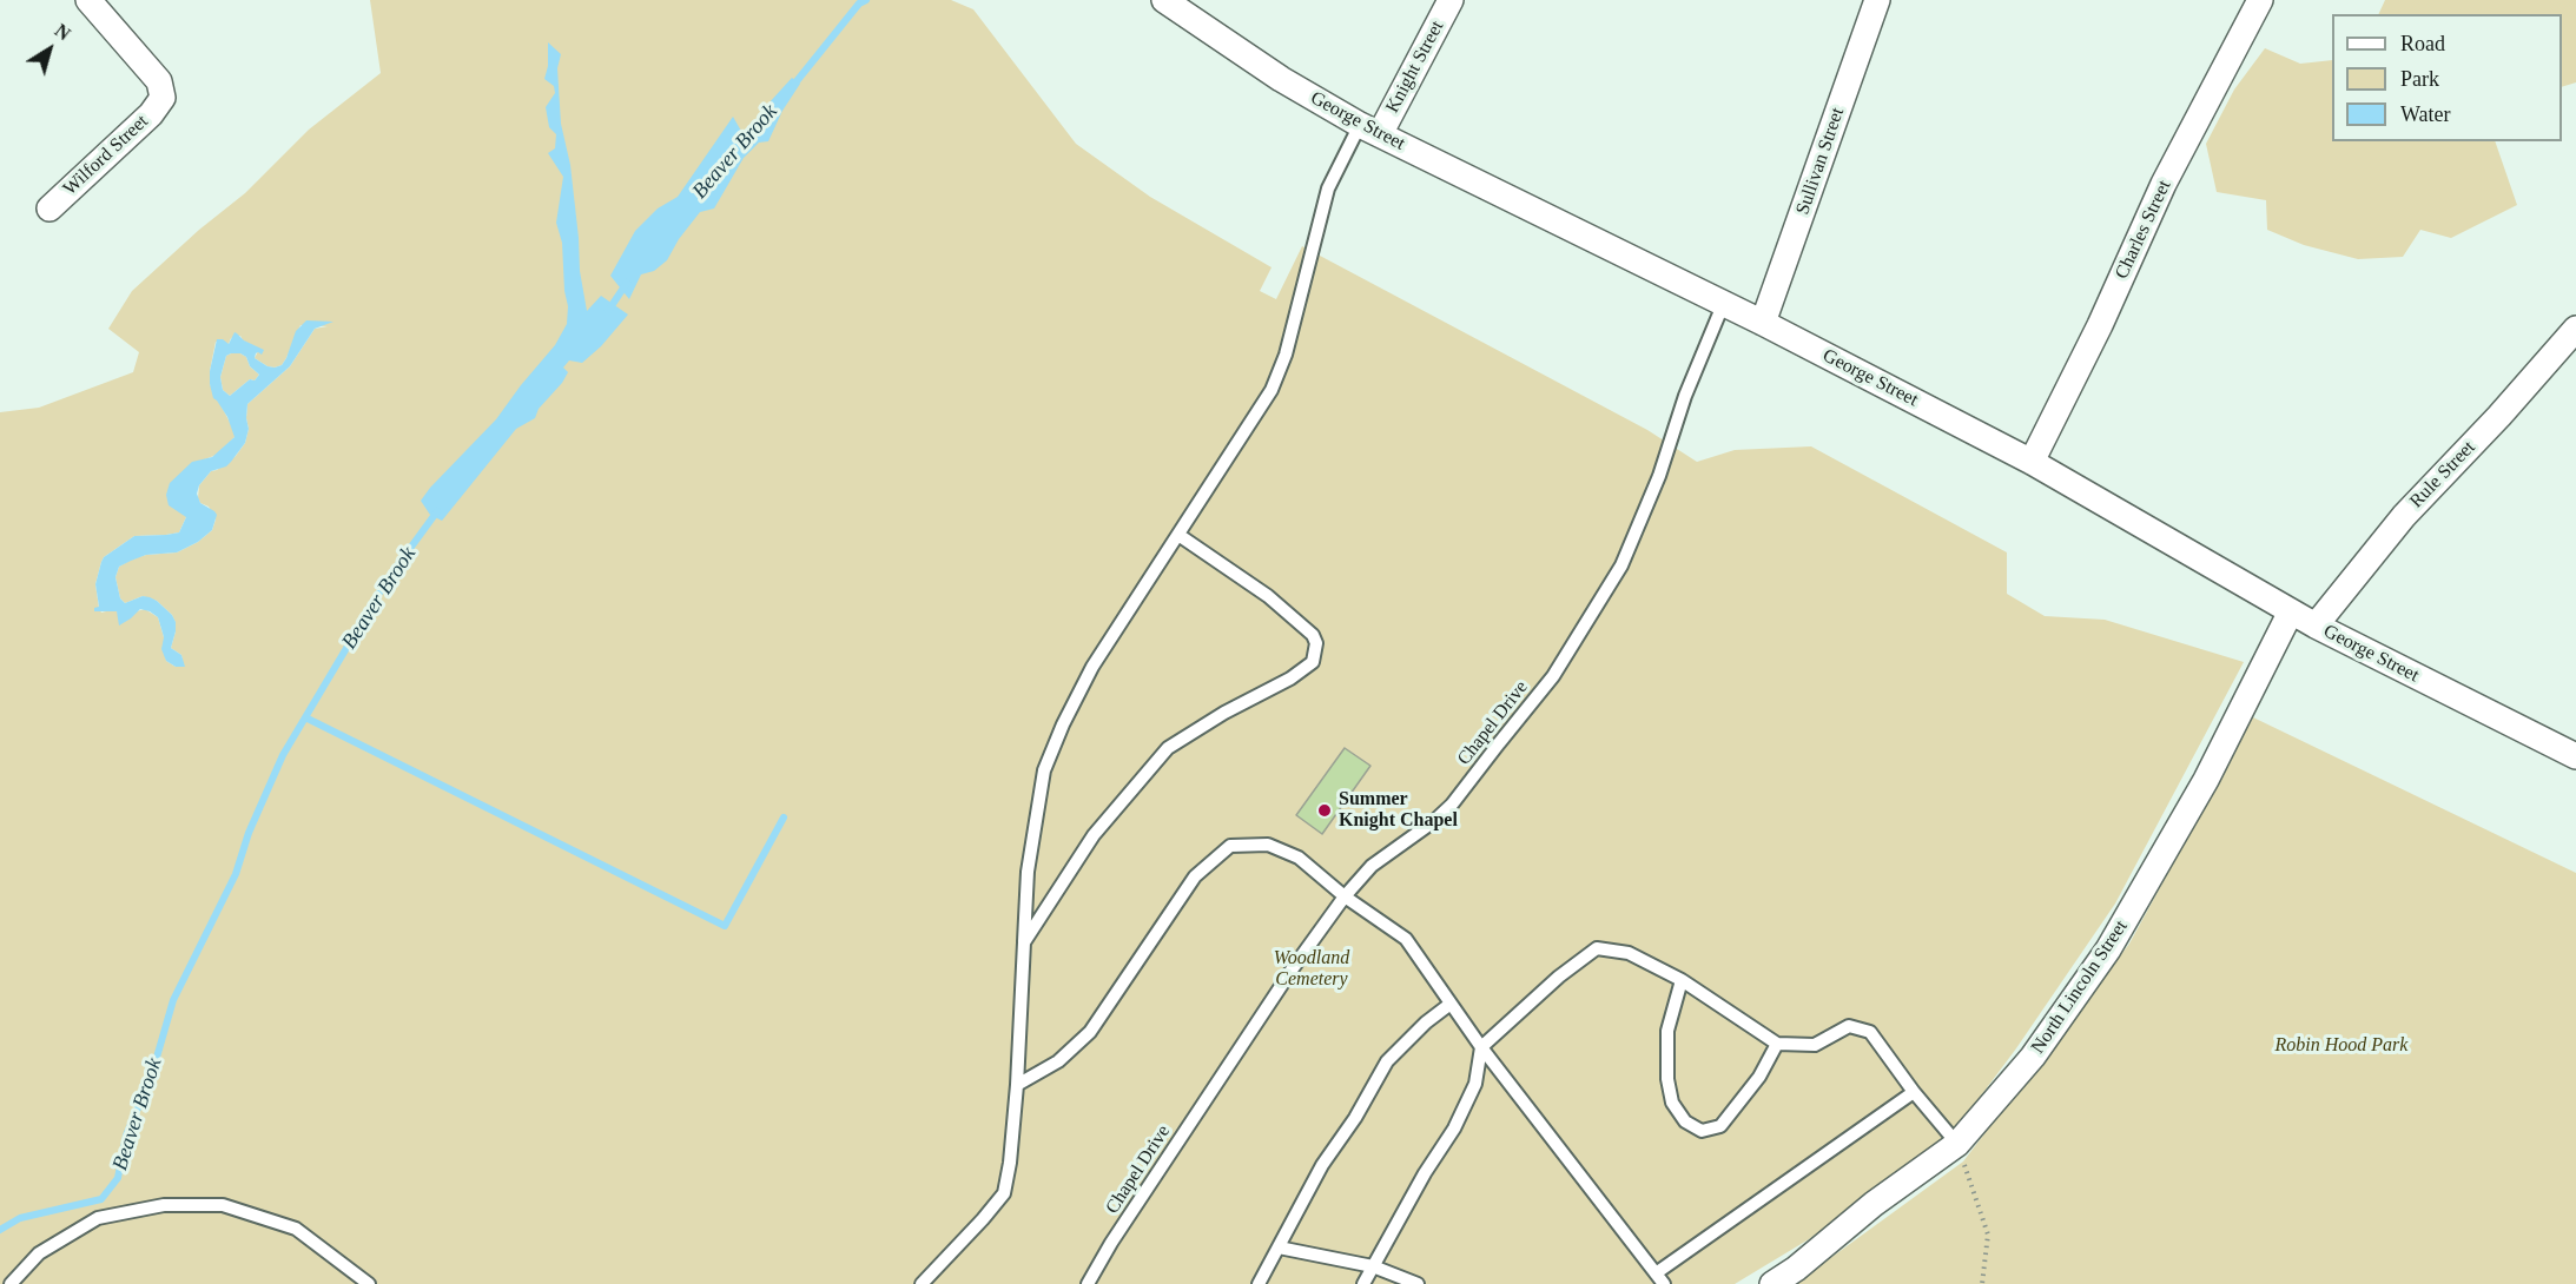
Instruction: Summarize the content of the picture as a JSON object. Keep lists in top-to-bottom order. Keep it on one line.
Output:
{"streets":{"street":["Knight Street","George Street","Wilford Street","Sullivan Street","Charles Street","Rule Street","North Lincoln Street"],"lane":["Chapel Drive"]},"crossings":[["Knight Street","George Street"],["George Street","Sullivan Street"],["George Street","Charles Street"],["George Street","Rule Street"],["George Street","Chapel Drive"],["George Street","North Lincoln Street"]],"water":["Beaver Brook"],"parks":["Woodland Cemetery","Robin Hood Park"],"places":["Summer Knight Chapel"],"legend":["Road","Park","Water"],"north":"top right"}
